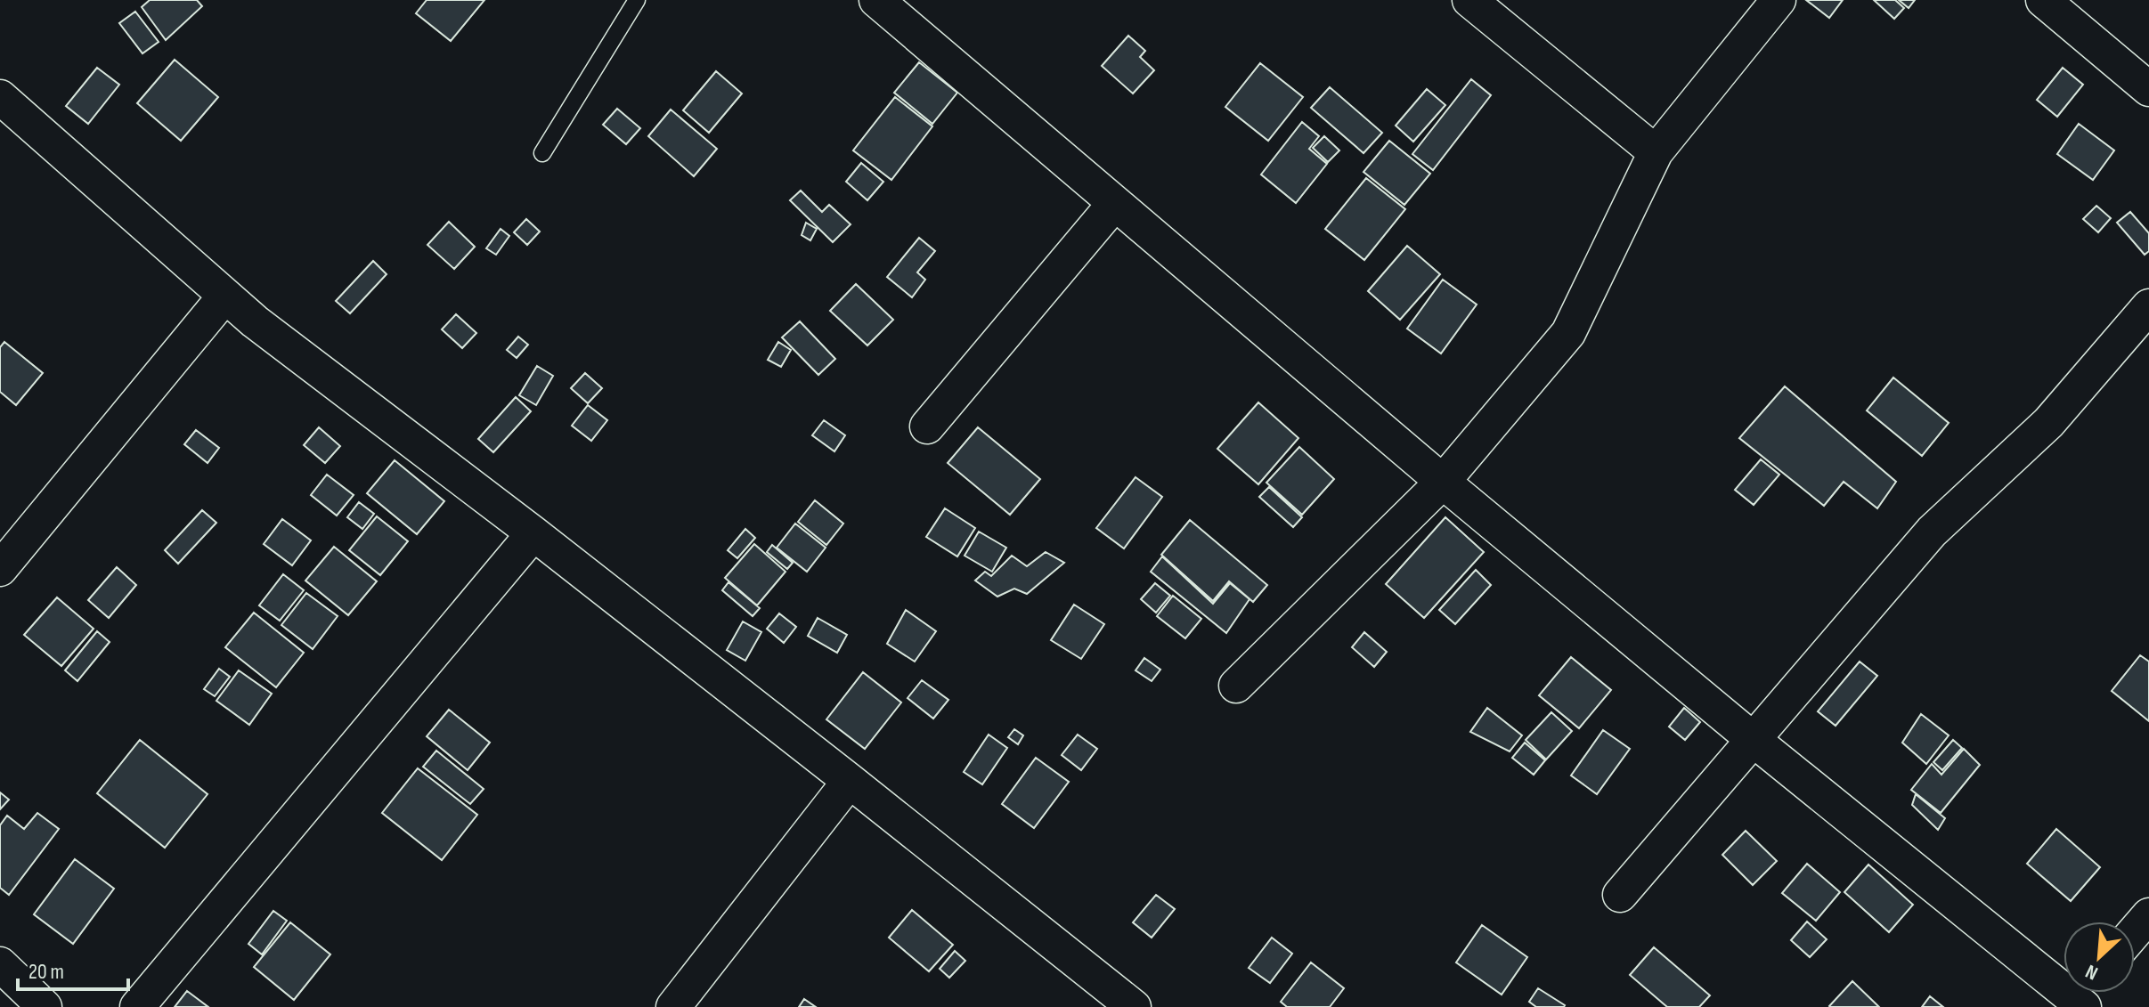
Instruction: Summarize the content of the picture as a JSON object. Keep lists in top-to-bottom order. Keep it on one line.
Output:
{"scale_bar":"20 m","north":"bottom left"}
